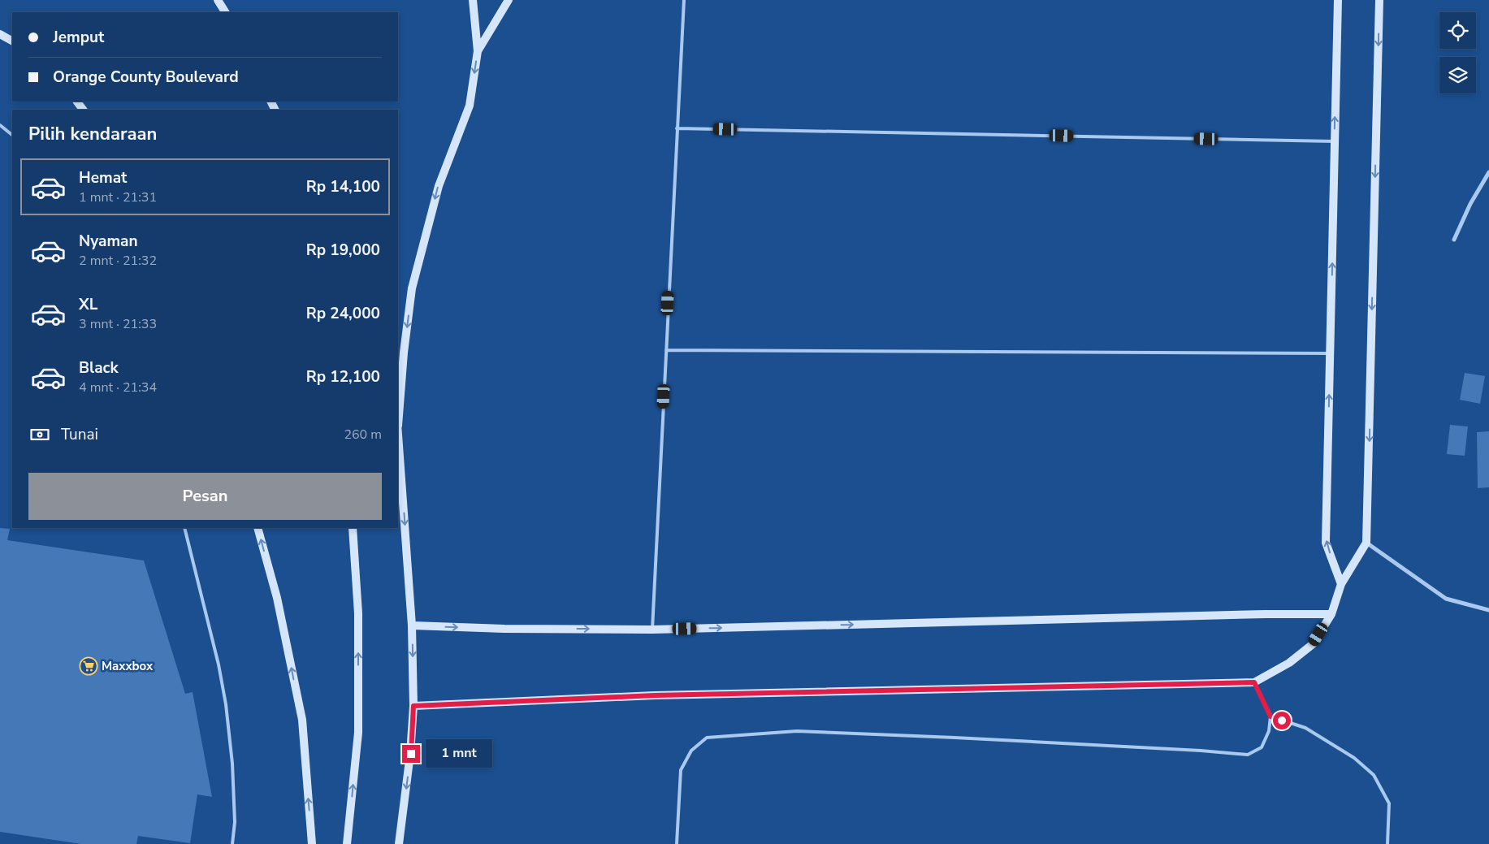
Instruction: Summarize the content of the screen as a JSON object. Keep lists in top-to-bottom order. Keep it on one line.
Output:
{"places":{"supermarket":["Maxxbox"]},"page":{"banner":["Jemput","Orange County Boulevard"],"heading":"Pilih kendaraan","list":[{"name":"Hemat","note":"1 mnt · 21:31","value":"Rp 14,100"},{"name":"Nyaman","note":"2 mnt · 21:32","value":"Rp 19,000"},{"name":"XL","note":"3 mnt · 21:33","value":"Rp 24,000"},{"name":"Black","note":"4 mnt · 21:34","value":"Rp 12,100"}],"pay":["Tunai","260 m"],"buttons":"Pesan","bubble":"1 mnt"}}
